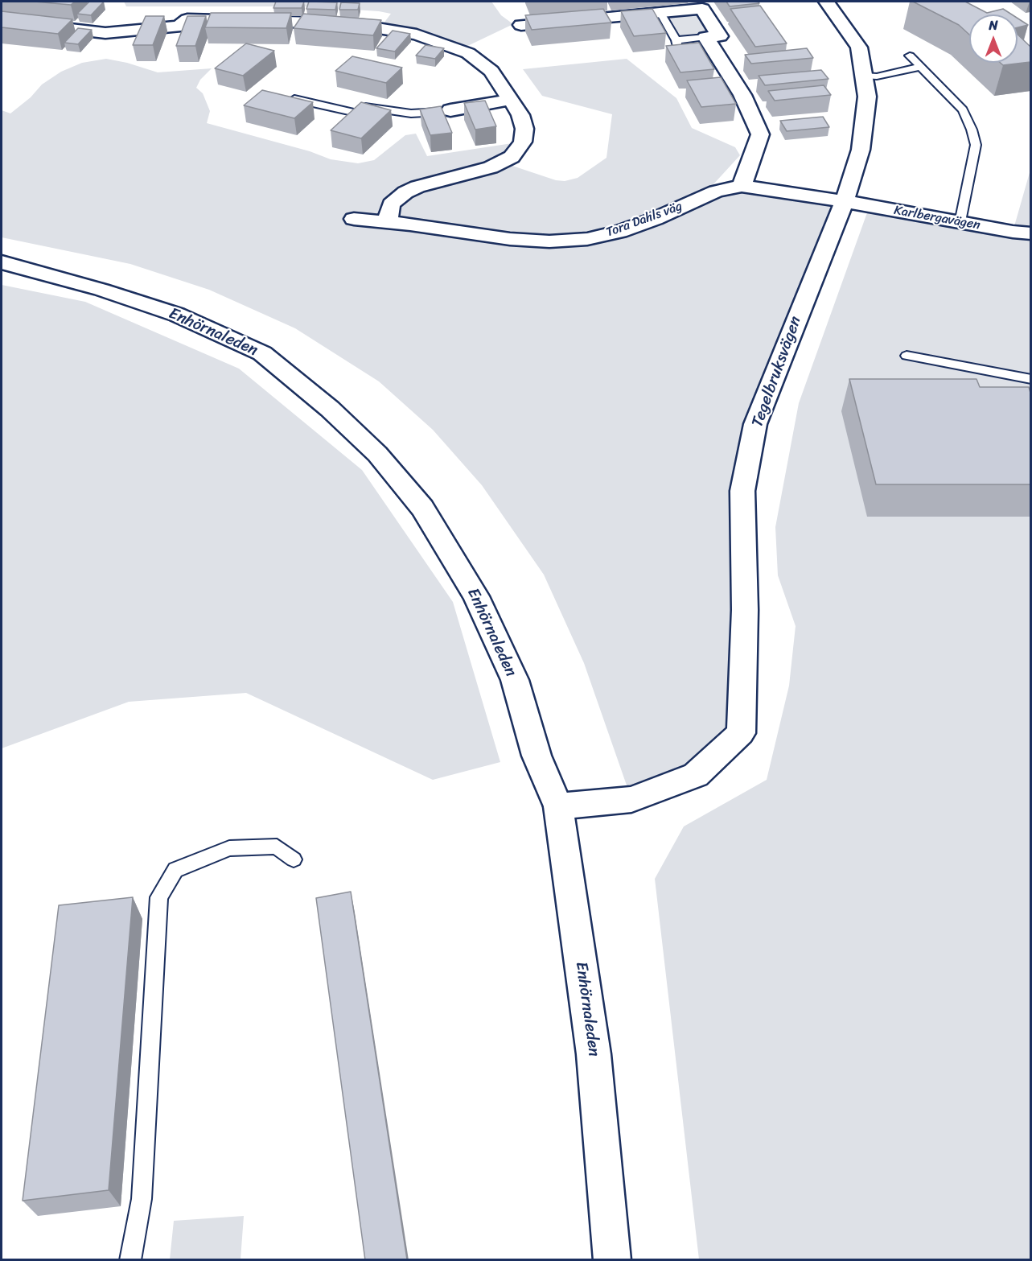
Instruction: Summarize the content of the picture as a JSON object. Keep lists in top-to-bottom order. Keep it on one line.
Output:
{"streets":{"street":["Karlbergavägen","Tora Dahls väg","Enhörnaleden","Tegelbruksvägen"]},"crossings":[["Karlbergavägen","Tora Dahls väg"],["Karlbergavägen","Tegelbruksvägen"],["Tora Dahls väg","Tegelbruksvägen"],["Enhörnaleden","Tegelbruksvägen"]],"north":"top"}
